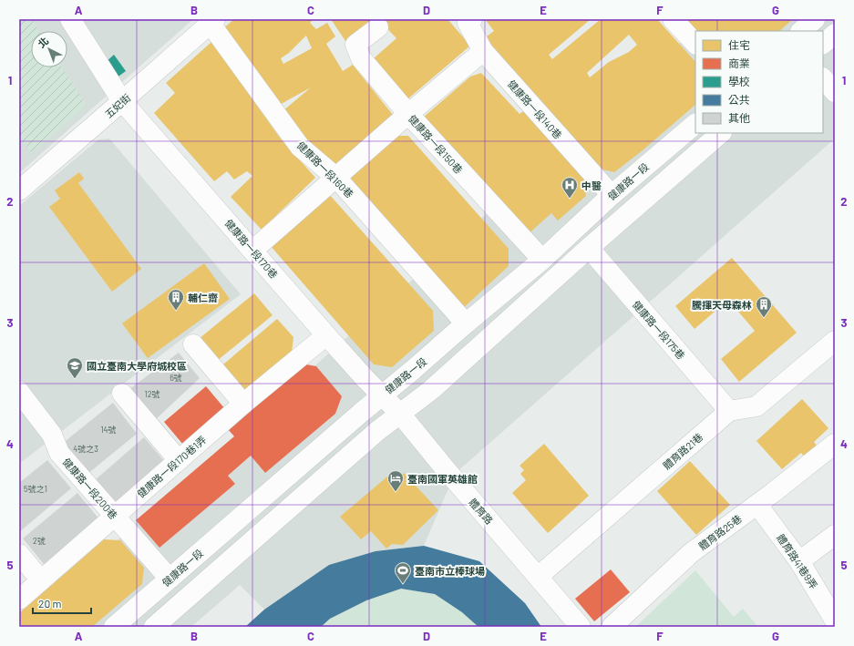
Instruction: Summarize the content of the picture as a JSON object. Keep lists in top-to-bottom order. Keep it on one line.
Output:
{"streets":{"street":["五妃街","健康路一段140巷","健康路一段150巷","健康路一段160巷","健康路一段","健康路一段170巷","健康路一段175巷","體育路21巷","健康路一段170巷1弄","健康路一段200巷","體育路","體育路25巷","體育路41巷9弄"]},"crossings":[["五妃街","健康路一段160巷"],["五妃街","健康路一段170巷"],["健康路一段140巷","健康路一段"],["健康路一段150巷","健康路一段"],["健康路一段160巷","健康路一段"],["健康路一段","健康路一段170巷"],["健康路一段","健康路一段200巷"],["健康路一段","體育路"],["健康路一段170巷","健康路一段170巷1弄"],["健康路一段170巷","體育路"],["健康路一段175巷","體育路21巷"],["體育路21巷","體育路"],["健康路一段170巷1弄","健康路一段200巷"],["體育路25巷","體育路41巷9弄"]],"places":{"hospital":["中醫"],"building":["輔仁齋","騰揮天母森林"],"school or university":["國立臺南大學府城校區"],"hotel":["臺南國軍英雄館"],"sports":["臺南市立棒球場"]},"house_numbers":["6號","12號","14號","4號之3","5號之1","2號"],"legend":["住宅","商業","學校","公共","其他"],"scale_bar":"20 m","north":"top left","grid":{"columns":["A","B","C","D","E","F","G"],"rows":["1","2","3","4","5"]}}
